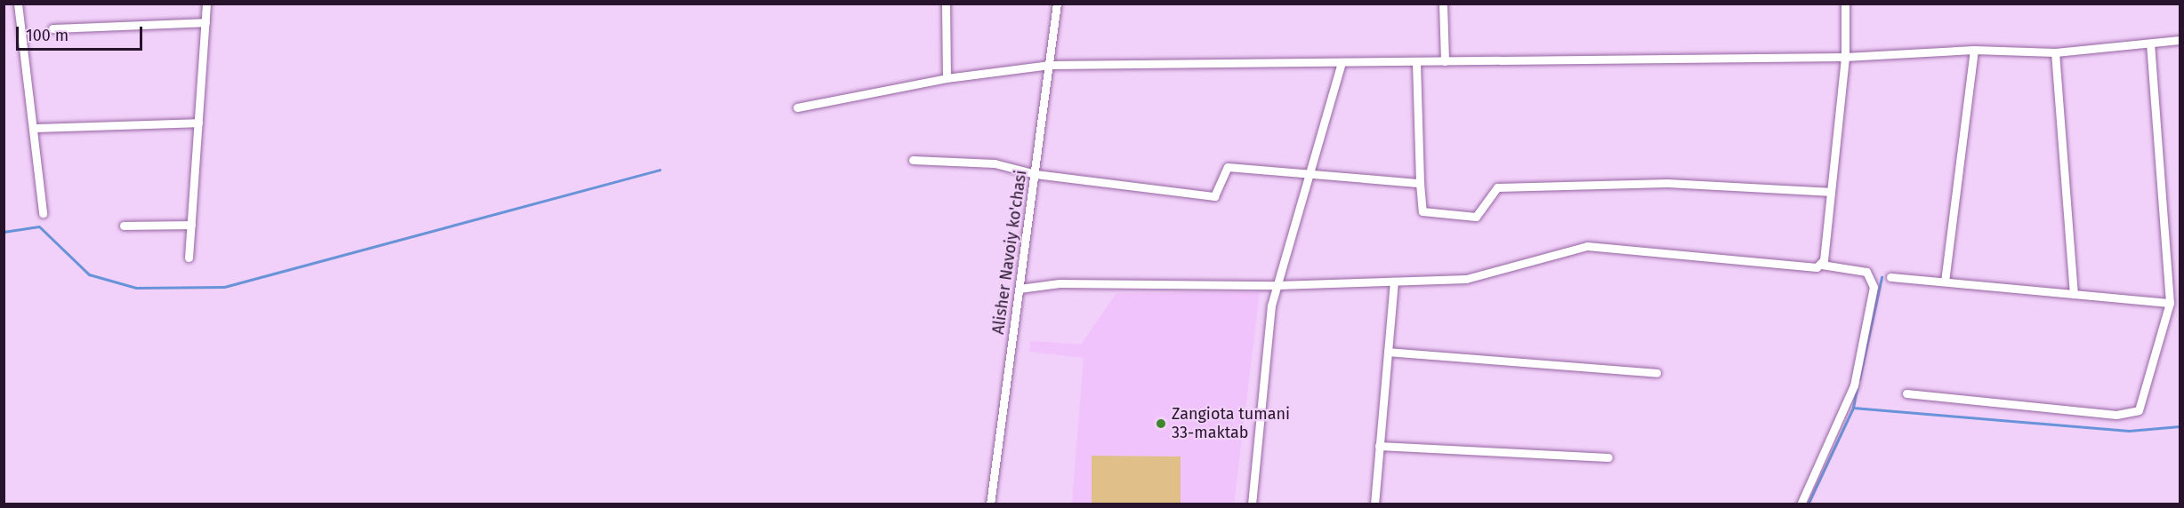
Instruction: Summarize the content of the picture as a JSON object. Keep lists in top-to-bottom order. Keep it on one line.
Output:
{"streets":{"street":["Alisher Navoiy ko'chasi"]},"places":["Zangiota tumani 33-maktab"],"scale_bar":"100 m"}
